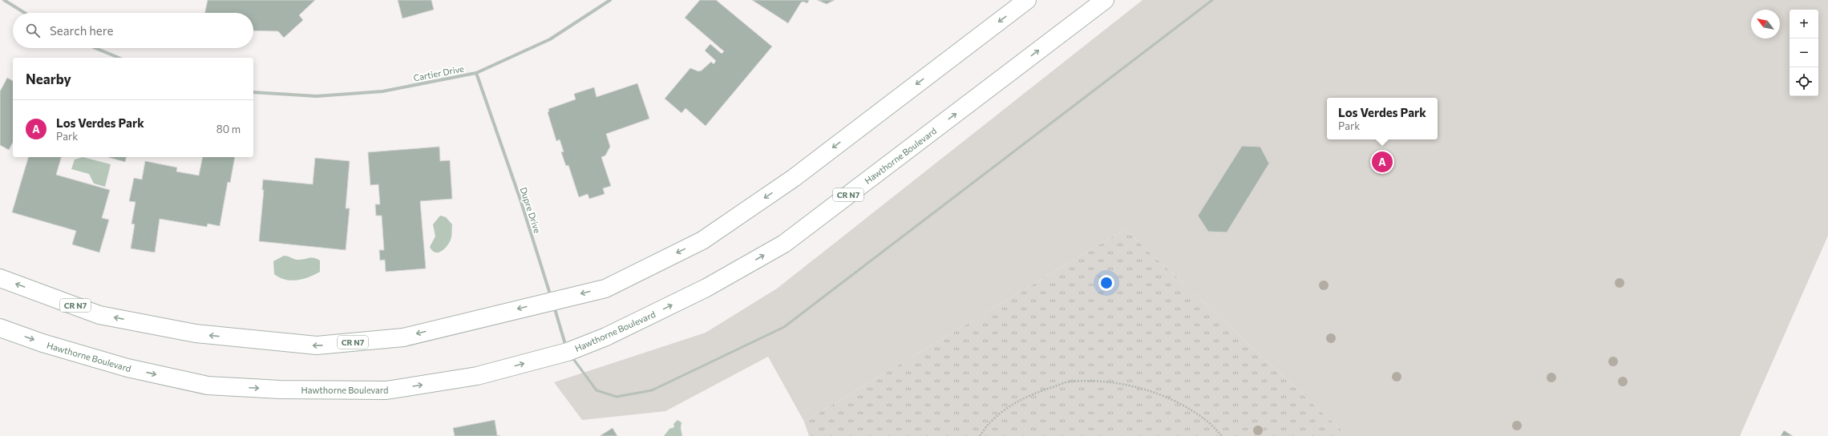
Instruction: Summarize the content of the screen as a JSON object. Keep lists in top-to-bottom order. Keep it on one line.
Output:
{"streets":{"main road":["Hawthorne Boulevard","CR N7"],"street":["Cartier Drive","Dupre Drive"]},"crossings":[["Cartier Drive","Dupre Drive"],["Hawthorne Boulevard","Dupre Drive"],["CR N7","Dupre Drive"]],"north":"top left","page":{"map_buttons":["+","−"],"search":"Search here","heading":"Nearby","popup":["Los Verdes Park","Park"],"list":[{"mark":"A","name":"Los Verdes Park","note":"Park","value":"80 m"}],"pins":"A"}}
